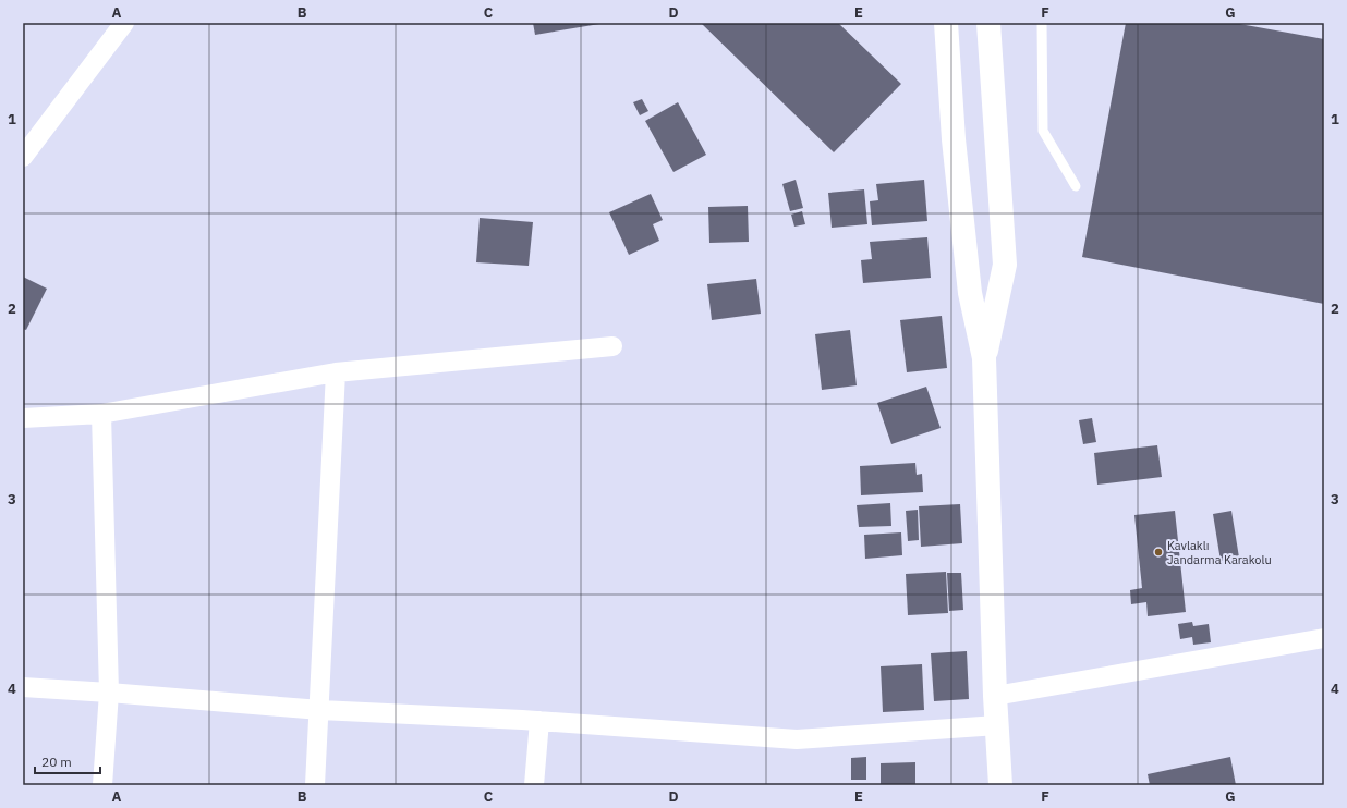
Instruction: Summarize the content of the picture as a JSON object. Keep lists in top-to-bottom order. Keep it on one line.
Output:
{"places":["Kavlaklı Jandarma Karakolu"],"scale_bar":"20 m","grid":{"columns":["A","B","C","D","E","F","G"],"rows":["1","2","3","4"]}}
